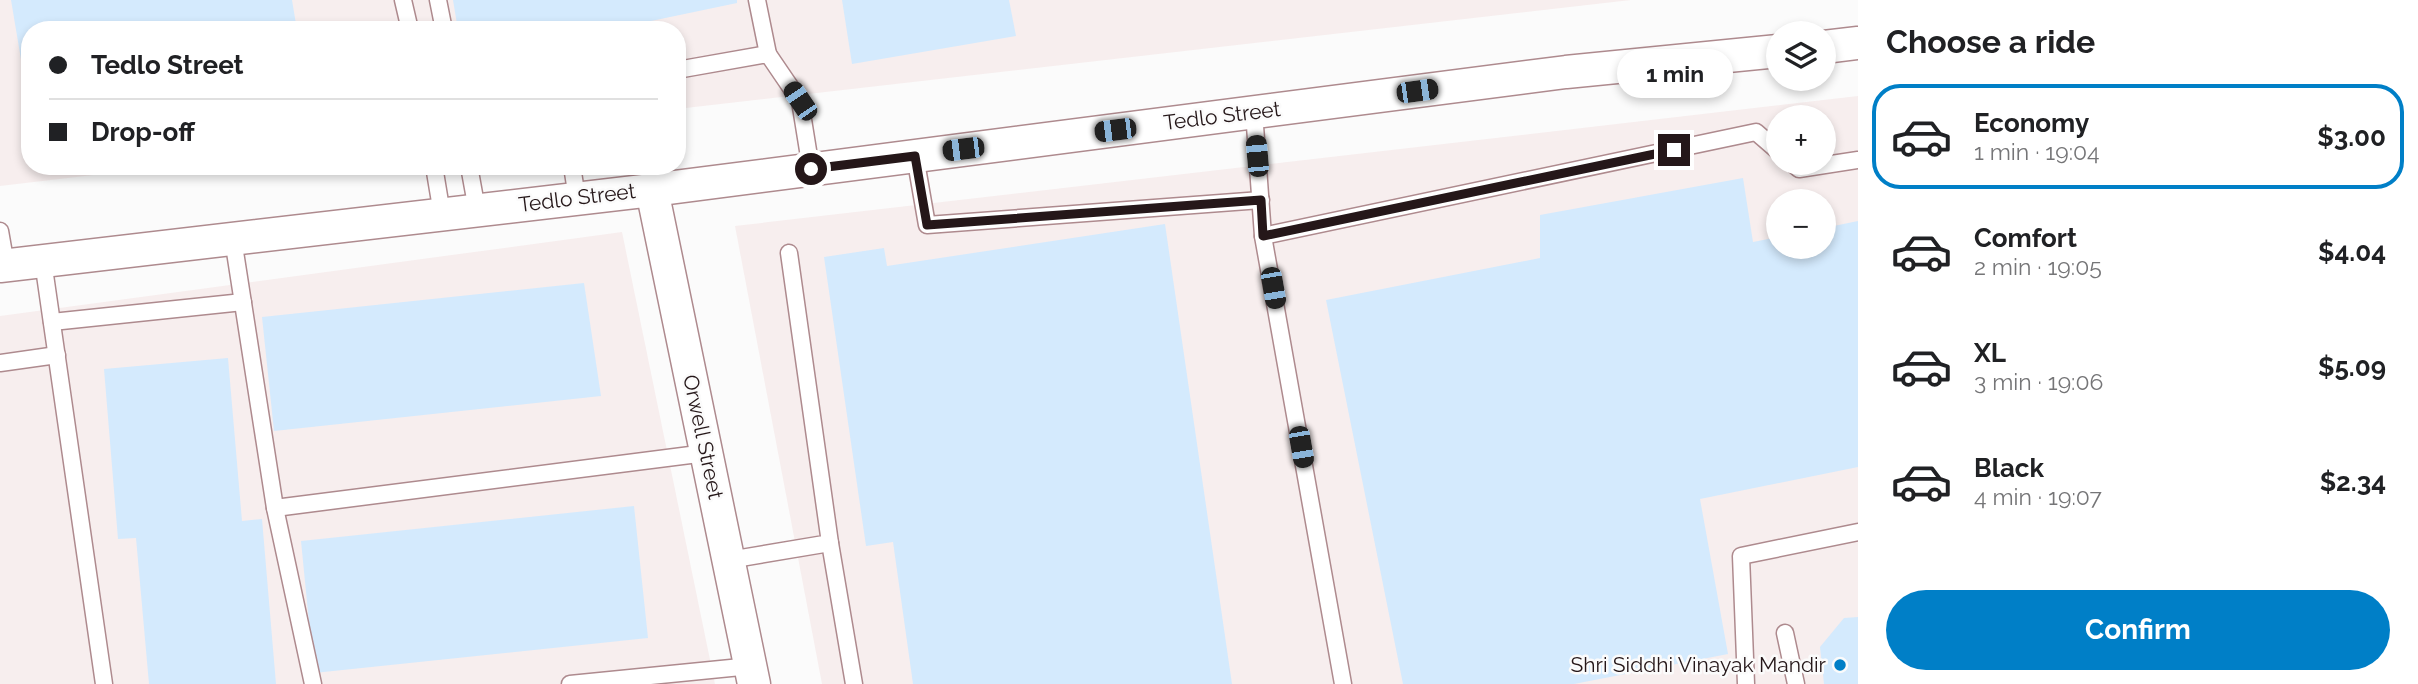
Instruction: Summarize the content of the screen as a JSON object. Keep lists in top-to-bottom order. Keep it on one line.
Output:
{"streets":{"street":["Tedlo Street","Orwell Street"]},"crossings":[["Tedlo Street","Orwell Street"]],"places":["Shri Siddhi Vinayak Mandir"],"page":{"heading":"Choose a ride","map_buttons":["+","−"],"banner":["Tedlo Street","Drop-off"],"bubble":"1 min","list":[{"name":"Economy","note":"1 min · 19:04","value":"$3.00"},{"name":"Comfort","note":"2 min · 19:05","value":"$4.04"},{"name":"XL","note":"3 min · 19:06","value":"$5.09"},{"name":"Black","note":"4 min · 19:07","value":"$2.34"}],"buttons":"Confirm"}}
